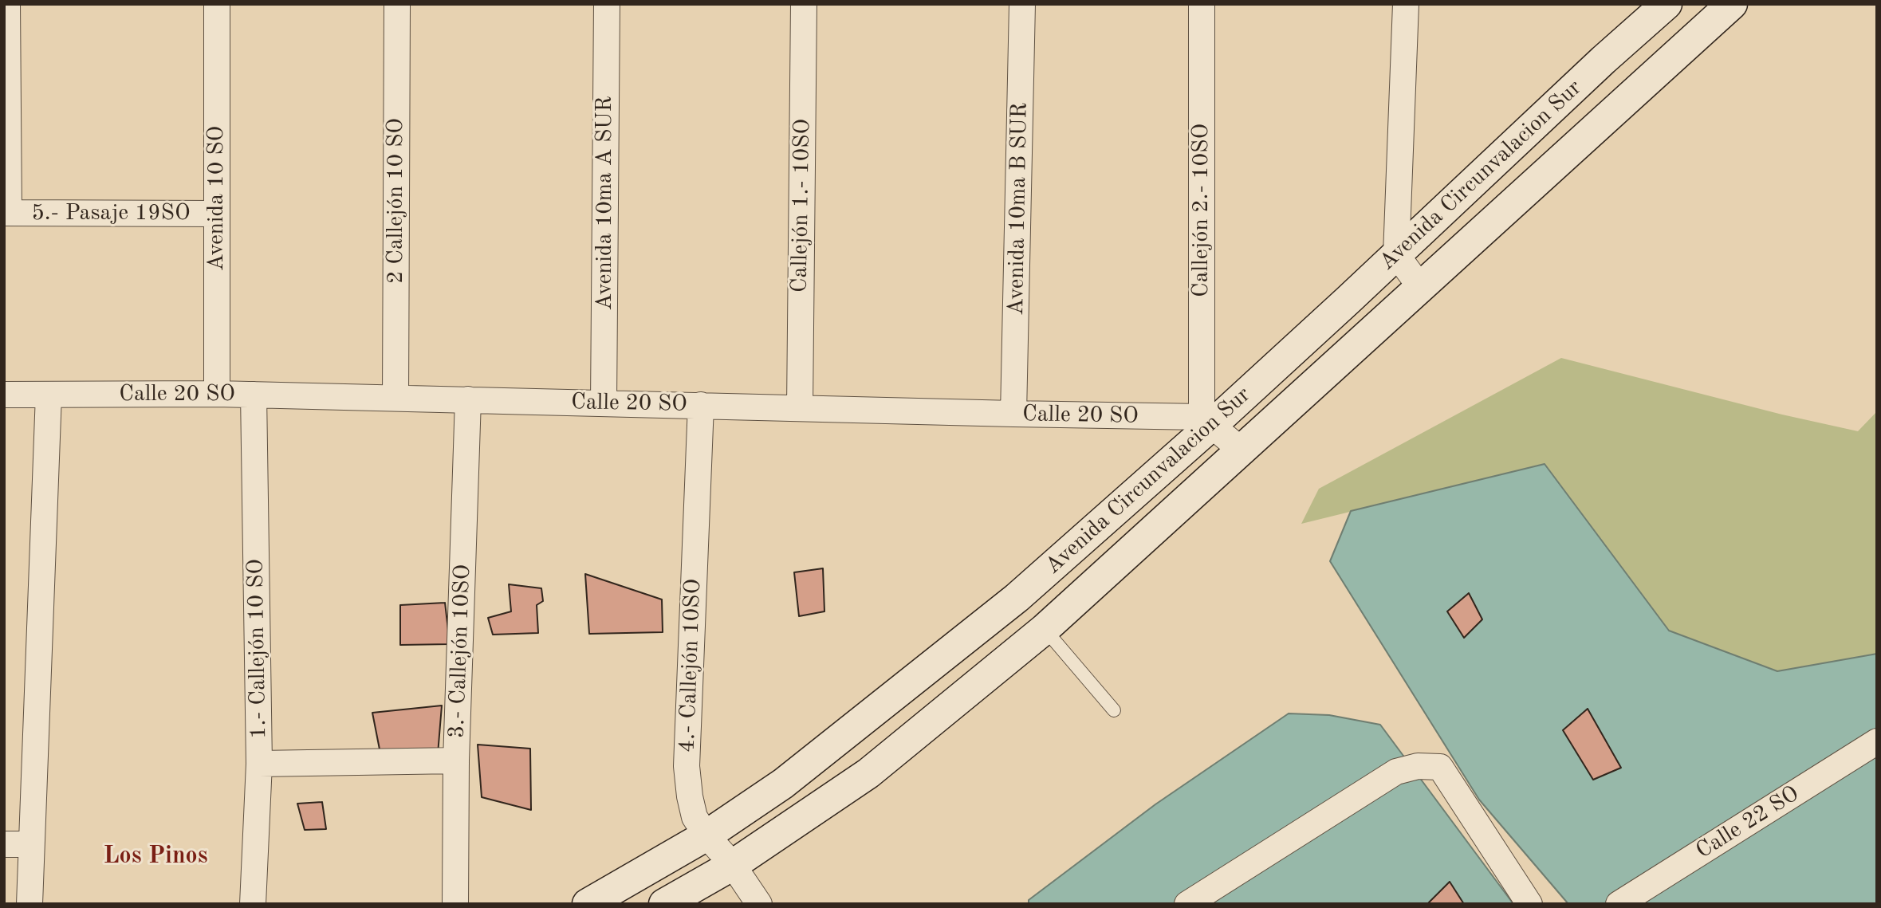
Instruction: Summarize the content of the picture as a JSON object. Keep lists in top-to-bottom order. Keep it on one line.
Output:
{"streets":{"main road":["Avenida Circunvalacion Sur"],"street":["Avenida 10 SO","2 Callejón 10 SO","Avenida 10ma A SUR","Callejón 1.- 10SO","Avenida 10ma B SUR","Callejón 2.- 10SO","5.- Pasaje 19SO","Calle 20 SO","1.- Callejón 10 SO","3.- Callejón 10SO","4.- Callejón 10SO","Calle 22 SO"]},"crossings":[["Avenida Circunvalacion Sur","Callejón 2.- 10SO"],["Avenida Circunvalacion Sur","Calle 20 SO"],["Avenida Circunvalacion Sur","4.- Callejón 10SO"],["Avenida 10 SO","5.- Pasaje 19SO"],["Avenida 10 SO","Calle 20 SO"],["2 Callejón 10 SO","Calle 20 SO"],["Avenida 10ma A SUR","Calle 20 SO"],["Callejón 1.- 10SO","Calle 20 SO"],["Avenida 10ma B SUR","Calle 20 SO"],["Callejón 2.- 10SO","Calle 20 SO"],["Calle 20 SO","1.- Callejón 10 SO"],["Calle 20 SO","3.- Callejón 10SO"],["Calle 20 SO","4.- Callejón 10SO"]],"districts":["Los Pinos"]}
